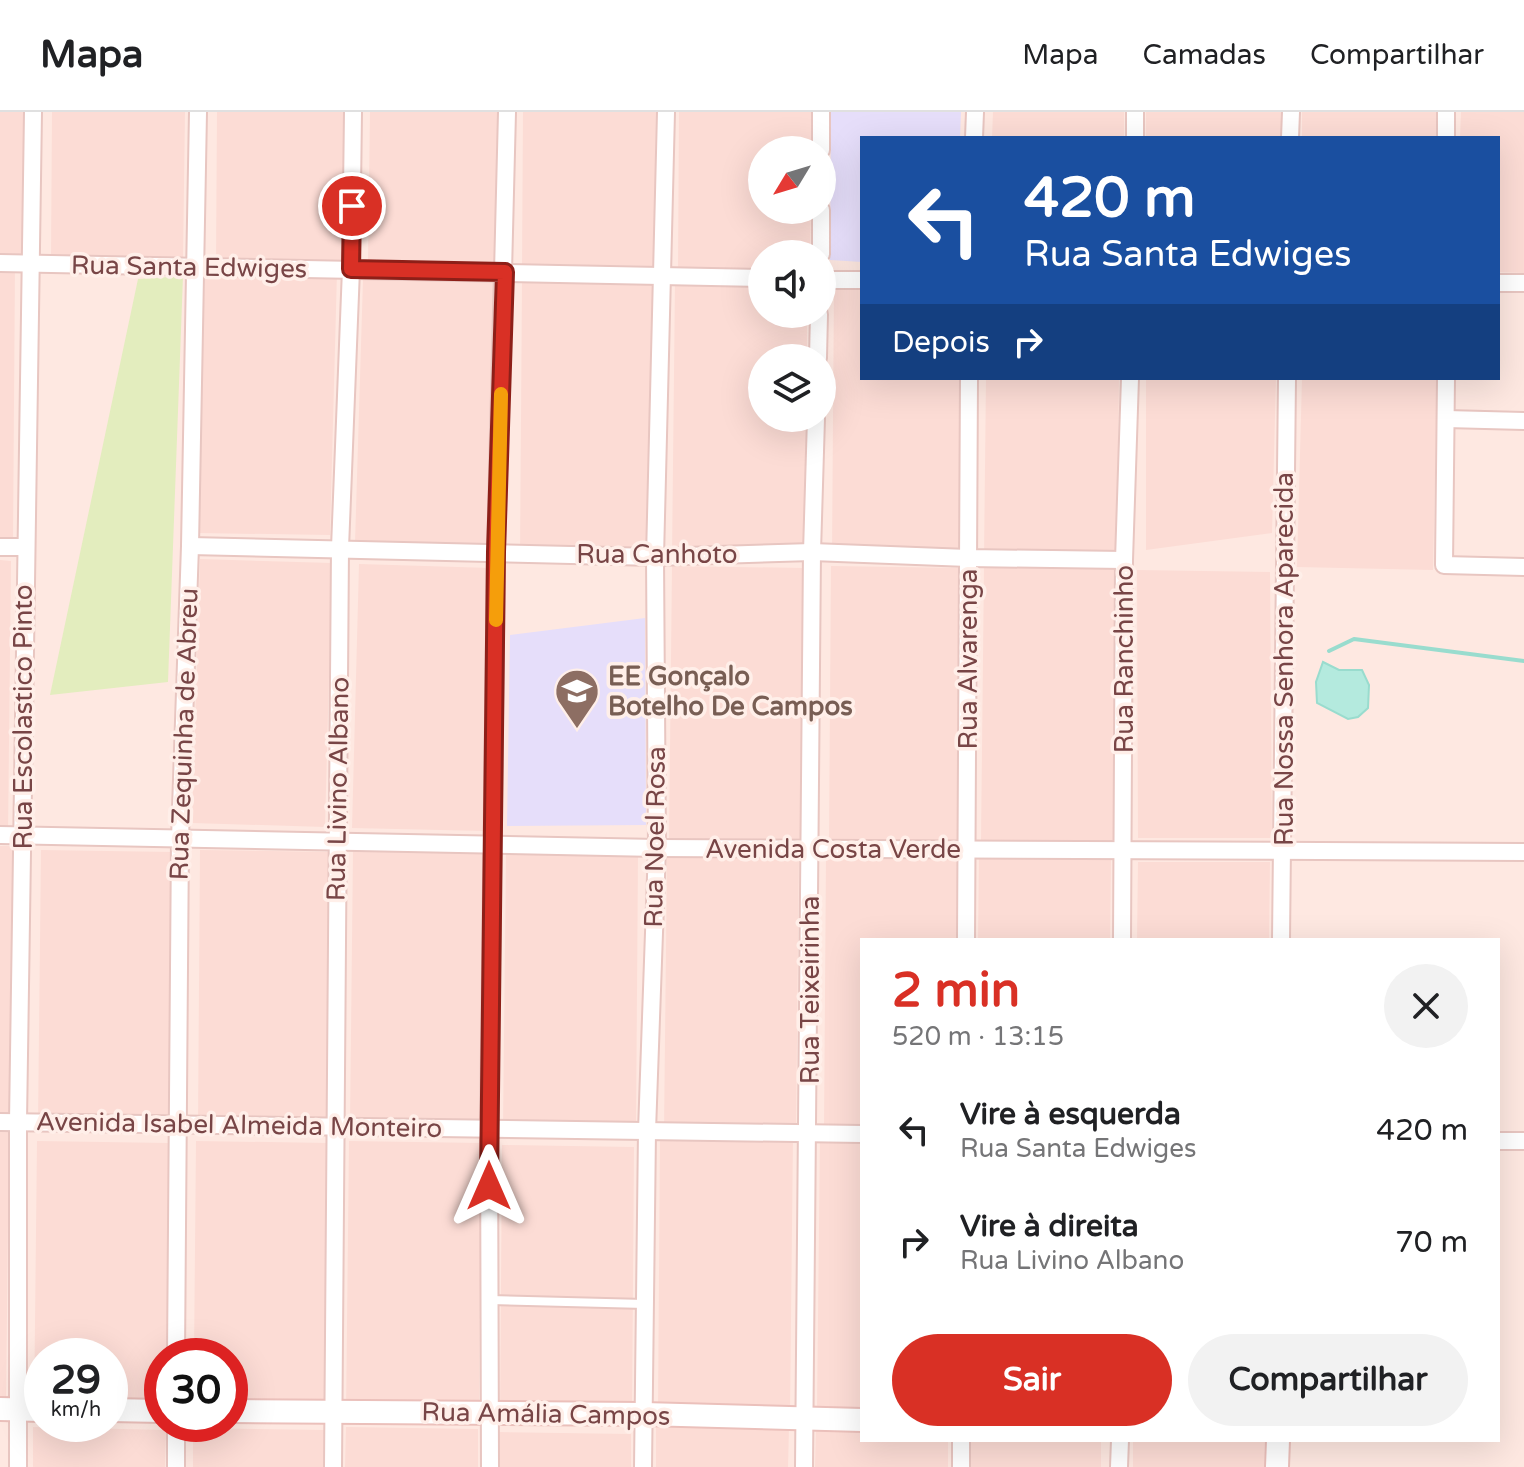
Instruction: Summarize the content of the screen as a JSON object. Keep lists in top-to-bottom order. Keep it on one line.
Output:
{"streets":{"street":["Rua Santa Edwiges","Rua Canhoto","Rua Alvarenga","Rua Ranchinho","Rua Nossa Senhora Aparecida","Rua Escolastico Pinto","Rua Zequinha de Abreu","Rua Livino Albano","Rua Noel Rosa","Avenida Costa Verde","Rua Teixeirinha","Avenida Isabel Almeida Monteiro","Rua Amália Campos"]},"crossings":[["Rua Santa Edwiges","Rua Escolastico Pinto"],["Rua Santa Edwiges","Rua Zequinha de Abreu"],["Rua Santa Edwiges","Rua Livino Albano"],["Rua Santa Edwiges","Rua Noel Rosa"],["Rua Canhoto","Rua Alvarenga"],["Rua Canhoto","Rua Ranchinho"],["Rua Canhoto","Rua Zequinha de Abreu"],["Rua Canhoto","Rua Livino Albano"],["Rua Canhoto","Rua Noel Rosa"],["Rua Canhoto","Rua Teixeirinha"],["Rua Alvarenga","Avenida Costa Verde"],["Rua Ranchinho","Avenida Costa Verde"],["Rua Nossa Senhora Aparecida","Avenida Costa Verde"],["Rua Escolastico Pinto","Avenida Costa Verde"],["Rua Escolastico Pinto","Avenida Isabel Almeida Monteiro"],["Rua Zequinha de Abreu","Avenida Costa Verde"],["Rua Zequinha de Abreu","Avenida Isabel Almeida Monteiro"],["Rua Livino Albano","Avenida Costa Verde"],["Rua Livino Albano","Avenida Isabel Almeida Monteiro"],["Rua Livino Albano","Rua Amália Campos"],["Rua Noel Rosa","Avenida Costa Verde"],["Rua Noel Rosa","Avenida Isabel Almeida Monteiro"],["Rua Noel Rosa","Rua Amália Campos"],["Avenida Costa Verde","Rua Teixeirinha"],["Rua Teixeirinha","Avenida Isabel Almeida Monteiro"],["Rua Teixeirinha","Rua Amália Campos"]],"places":{"school or university":["EE Gonçalo Botelho De Campos"]},"north":"bottom left","page":{"header":"Mapa","nav":["Mapa","Camadas","Compartilhar"],"turn":["420 m","Rua Santa Edwiges"],"then":"Depois","heading":["2 min","520 m · 13:15"],"list":[{"name":"Vire à esquerda","note":"Rua Santa Edwiges","value":"420 m"},{"name":"Vire à direita","note":"Rua Livino Albano","value":"70 m"}],"buttons":["Sair","Compartilhar"],"speed":"29 km/h","limit":"30"}}
